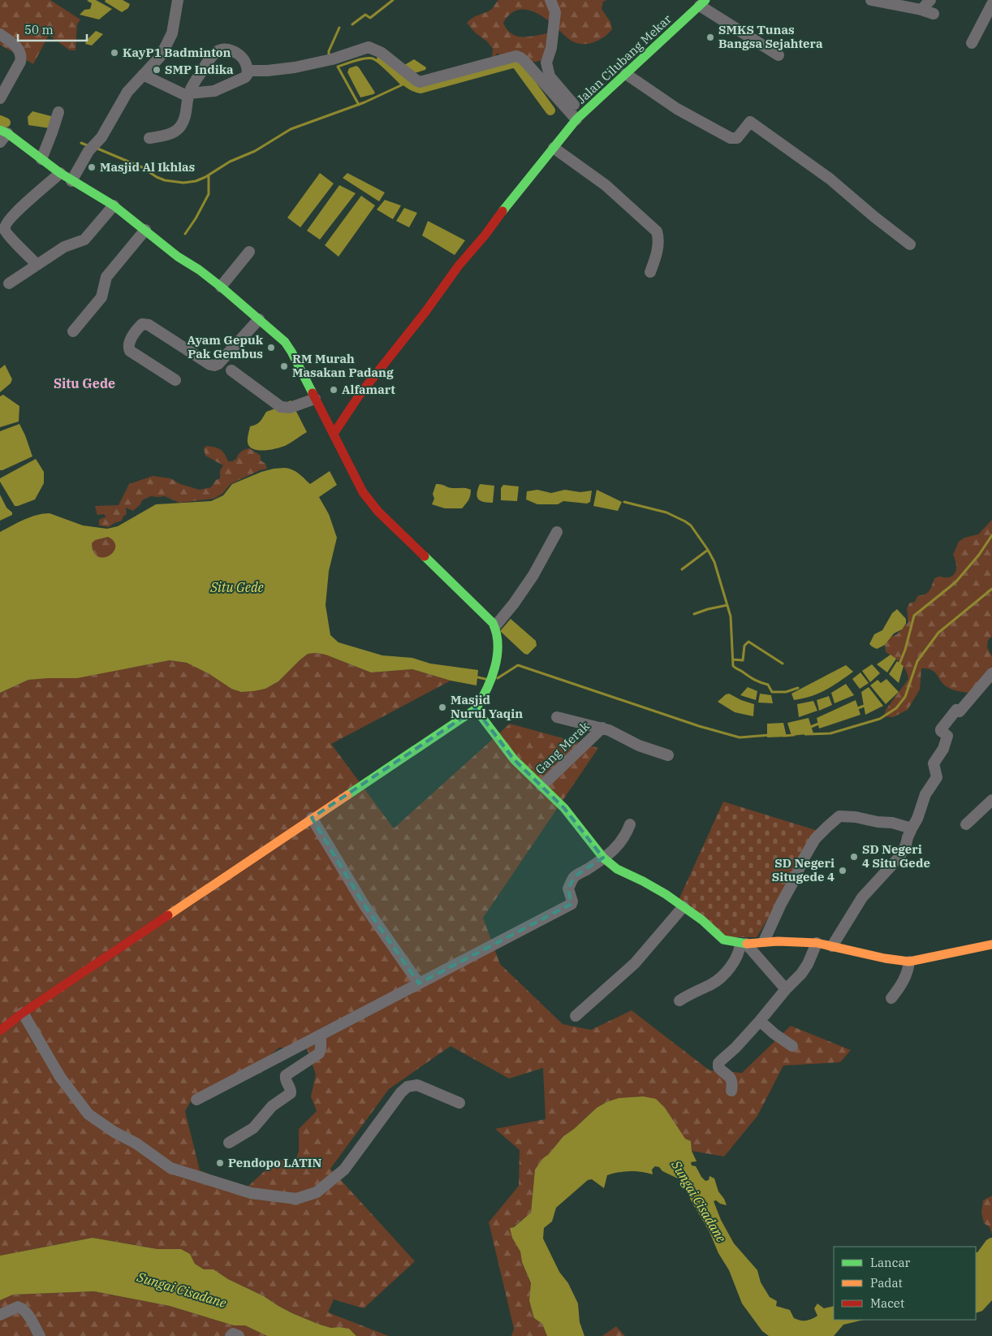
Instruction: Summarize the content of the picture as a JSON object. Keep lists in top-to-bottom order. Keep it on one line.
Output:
{"streets":{"street":["Jalan Cilubang Mekar","Gang Merak"]},"districts":["Situ Gede"],"water":["Situ Gede","Sungai Cisadane"],"places":["SMKS Tunas Bangsa Sejahtera","KayP1 Badminton","SMP Indika","Masjid Al Ikhlas","Ayam Gepuk Pak Gembus","RM Murah Masakan Padang","Alfamart","Masjid Nurul Yaqin","SD Negeri 4 Situ Gede","SD Negeri Situgede 4","Pendopo LATIN"],"legend":["Lancar","Padat","Macet"],"scale_bar":"50 m"}
